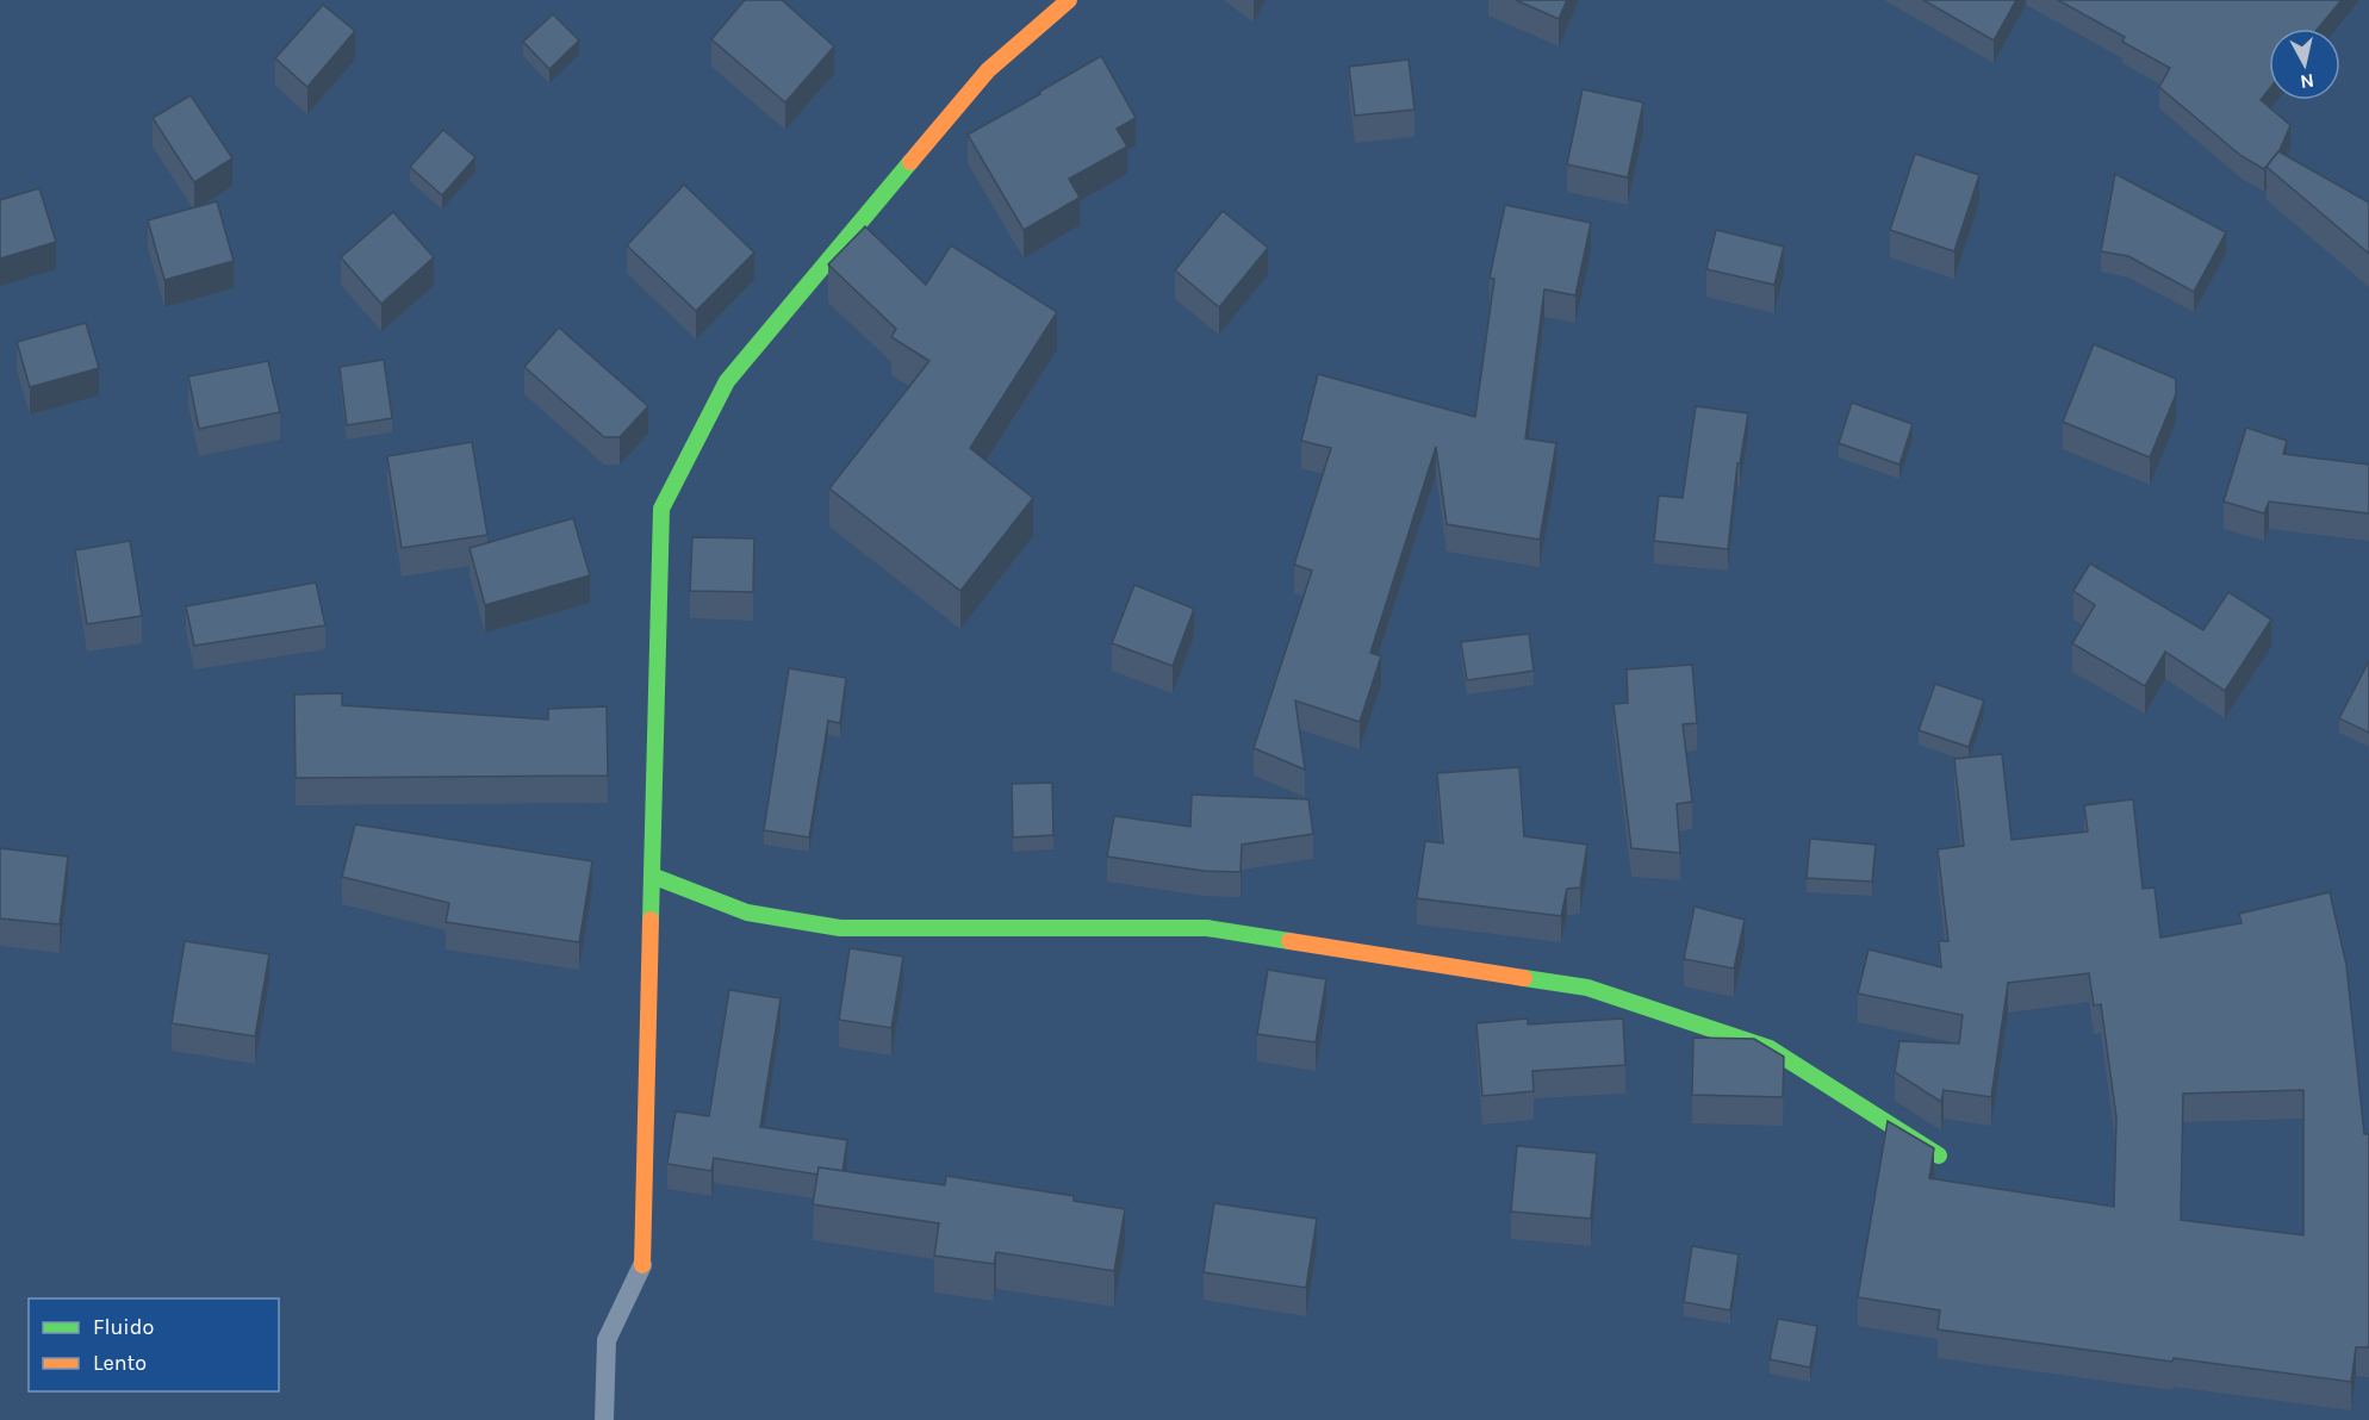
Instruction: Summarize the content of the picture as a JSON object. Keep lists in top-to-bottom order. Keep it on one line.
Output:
{"legend":["Fluido","Lento"],"north":"bottom"}
